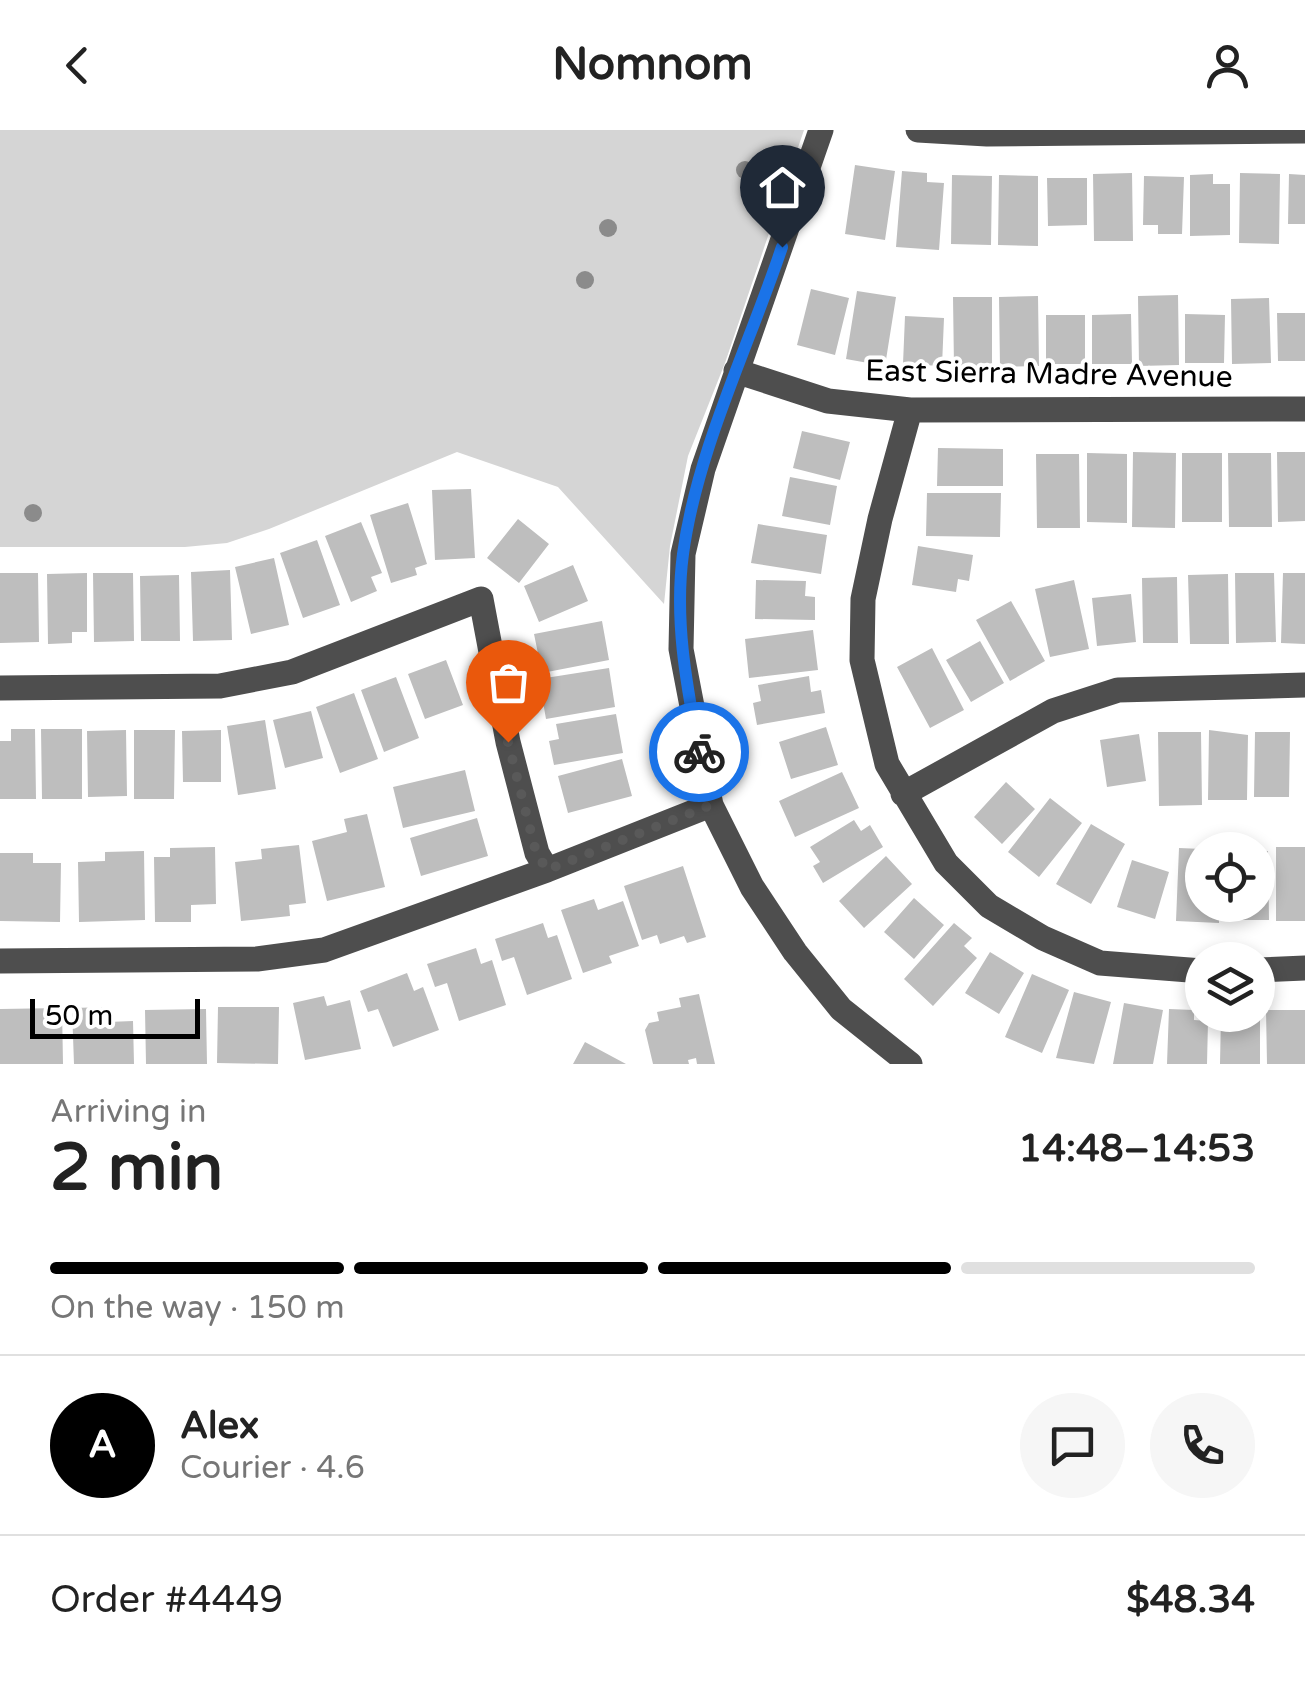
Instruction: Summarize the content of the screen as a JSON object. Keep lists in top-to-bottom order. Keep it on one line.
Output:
{"streets":{"street":["East Sierra Madre Avenue"]},"scale_bar":"50 m","page":{"header":"Nomnom","scale":"50 m","heading":["2 min","Arriving in","14:48–14:53"],"panel":["Alex","Courier · 4.6","Order #4449","$48.34"],"bar":"On the way · 150 m","round":"A"}}
